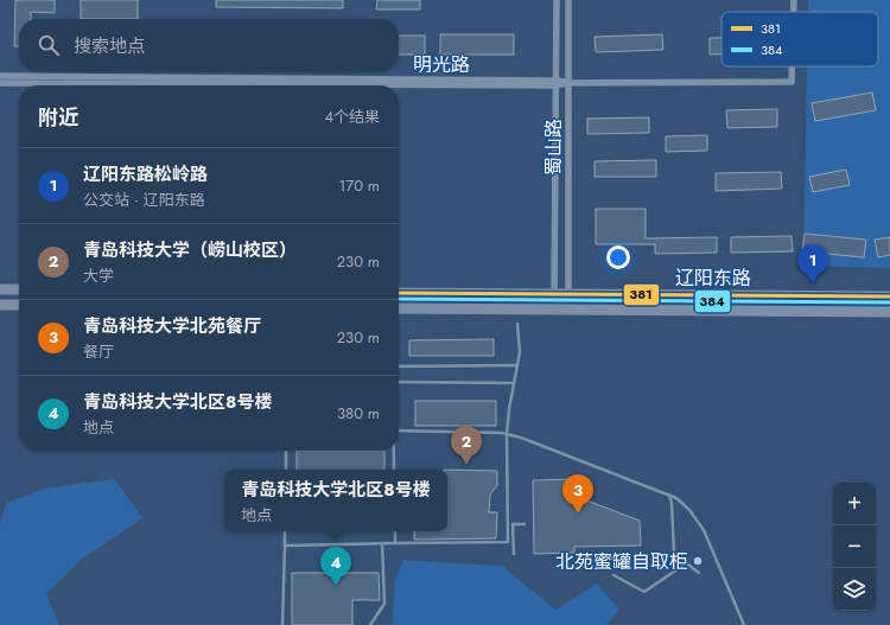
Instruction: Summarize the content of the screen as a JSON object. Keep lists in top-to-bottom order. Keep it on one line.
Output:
{"streets":{"main road":["辽阳东路"],"street":["明光路","蜀山路"]},"crossings":[["明光路","蜀山路"],["蜀山路","辽阳东路"]],"places":["北苑蜜罐自取柜"],"lines":["transit line 381","transit line 384"],"legend":["381","384"],"page":{"search":"搜索地点","heading":["附近","4个结果"],"list":[{"mark":"1","name":"辽阳东路松岭路","note":"公交站 · 辽阳东路","value":"170 m"},{"mark":"2","name":"青岛科技大学（崂山校区）","note":"大学","value":"230 m"},{"mark":"3","name":"青岛科技大学北苑餐厅","note":"餐厅","value":"230 m"},{"mark":"4","name":"青岛科技大学北区8号楼","note":"地点","value":"380 m"}],"pins":["1","2","3","4"],"popup":["青岛科技大学北区8号楼","地点"],"map_buttons":["+","−"]}}
